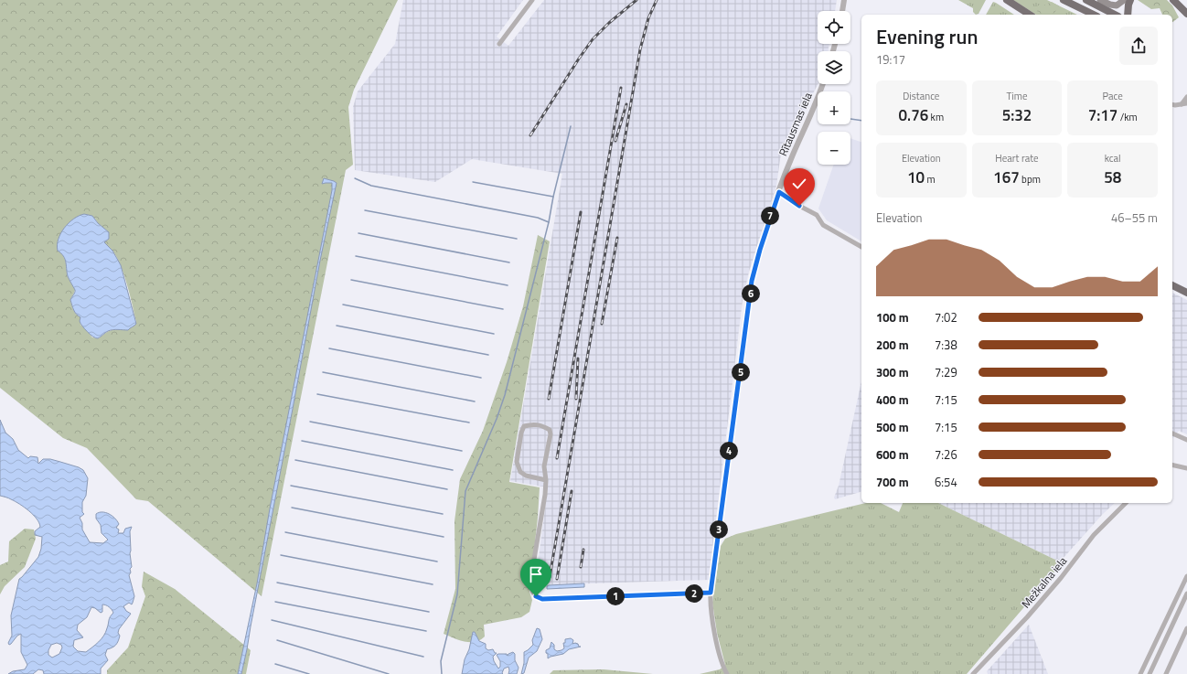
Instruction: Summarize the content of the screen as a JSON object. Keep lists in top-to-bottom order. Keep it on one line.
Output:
{"streets":{"street":["Rītausmas iela","Mežkalna iela"]},"page":{"map_buttons":["+","−"],"heading":["Evening run","19:17"],"stats":[["Distance","0.76 km"],["Time","5:32"],["Pace","7:17 /km"],["Elevation","10 m"],["Heart rate","167 bpm"],["kcal","58"]],"chart":["Elevation","46–55 m"],"pins":["7","6","5","4","3","2","1"],"list":[{"name":"100 m","note":"7:02"},{"name":"200 m","note":"7:38"},{"name":"300 m","note":"7:29"},{"name":"400 m","note":"7:15"},{"name":"500 m","note":"7:15"},{"name":"600 m","note":"7:26"},{"name":"700 m","note":"6:54"}]}}
